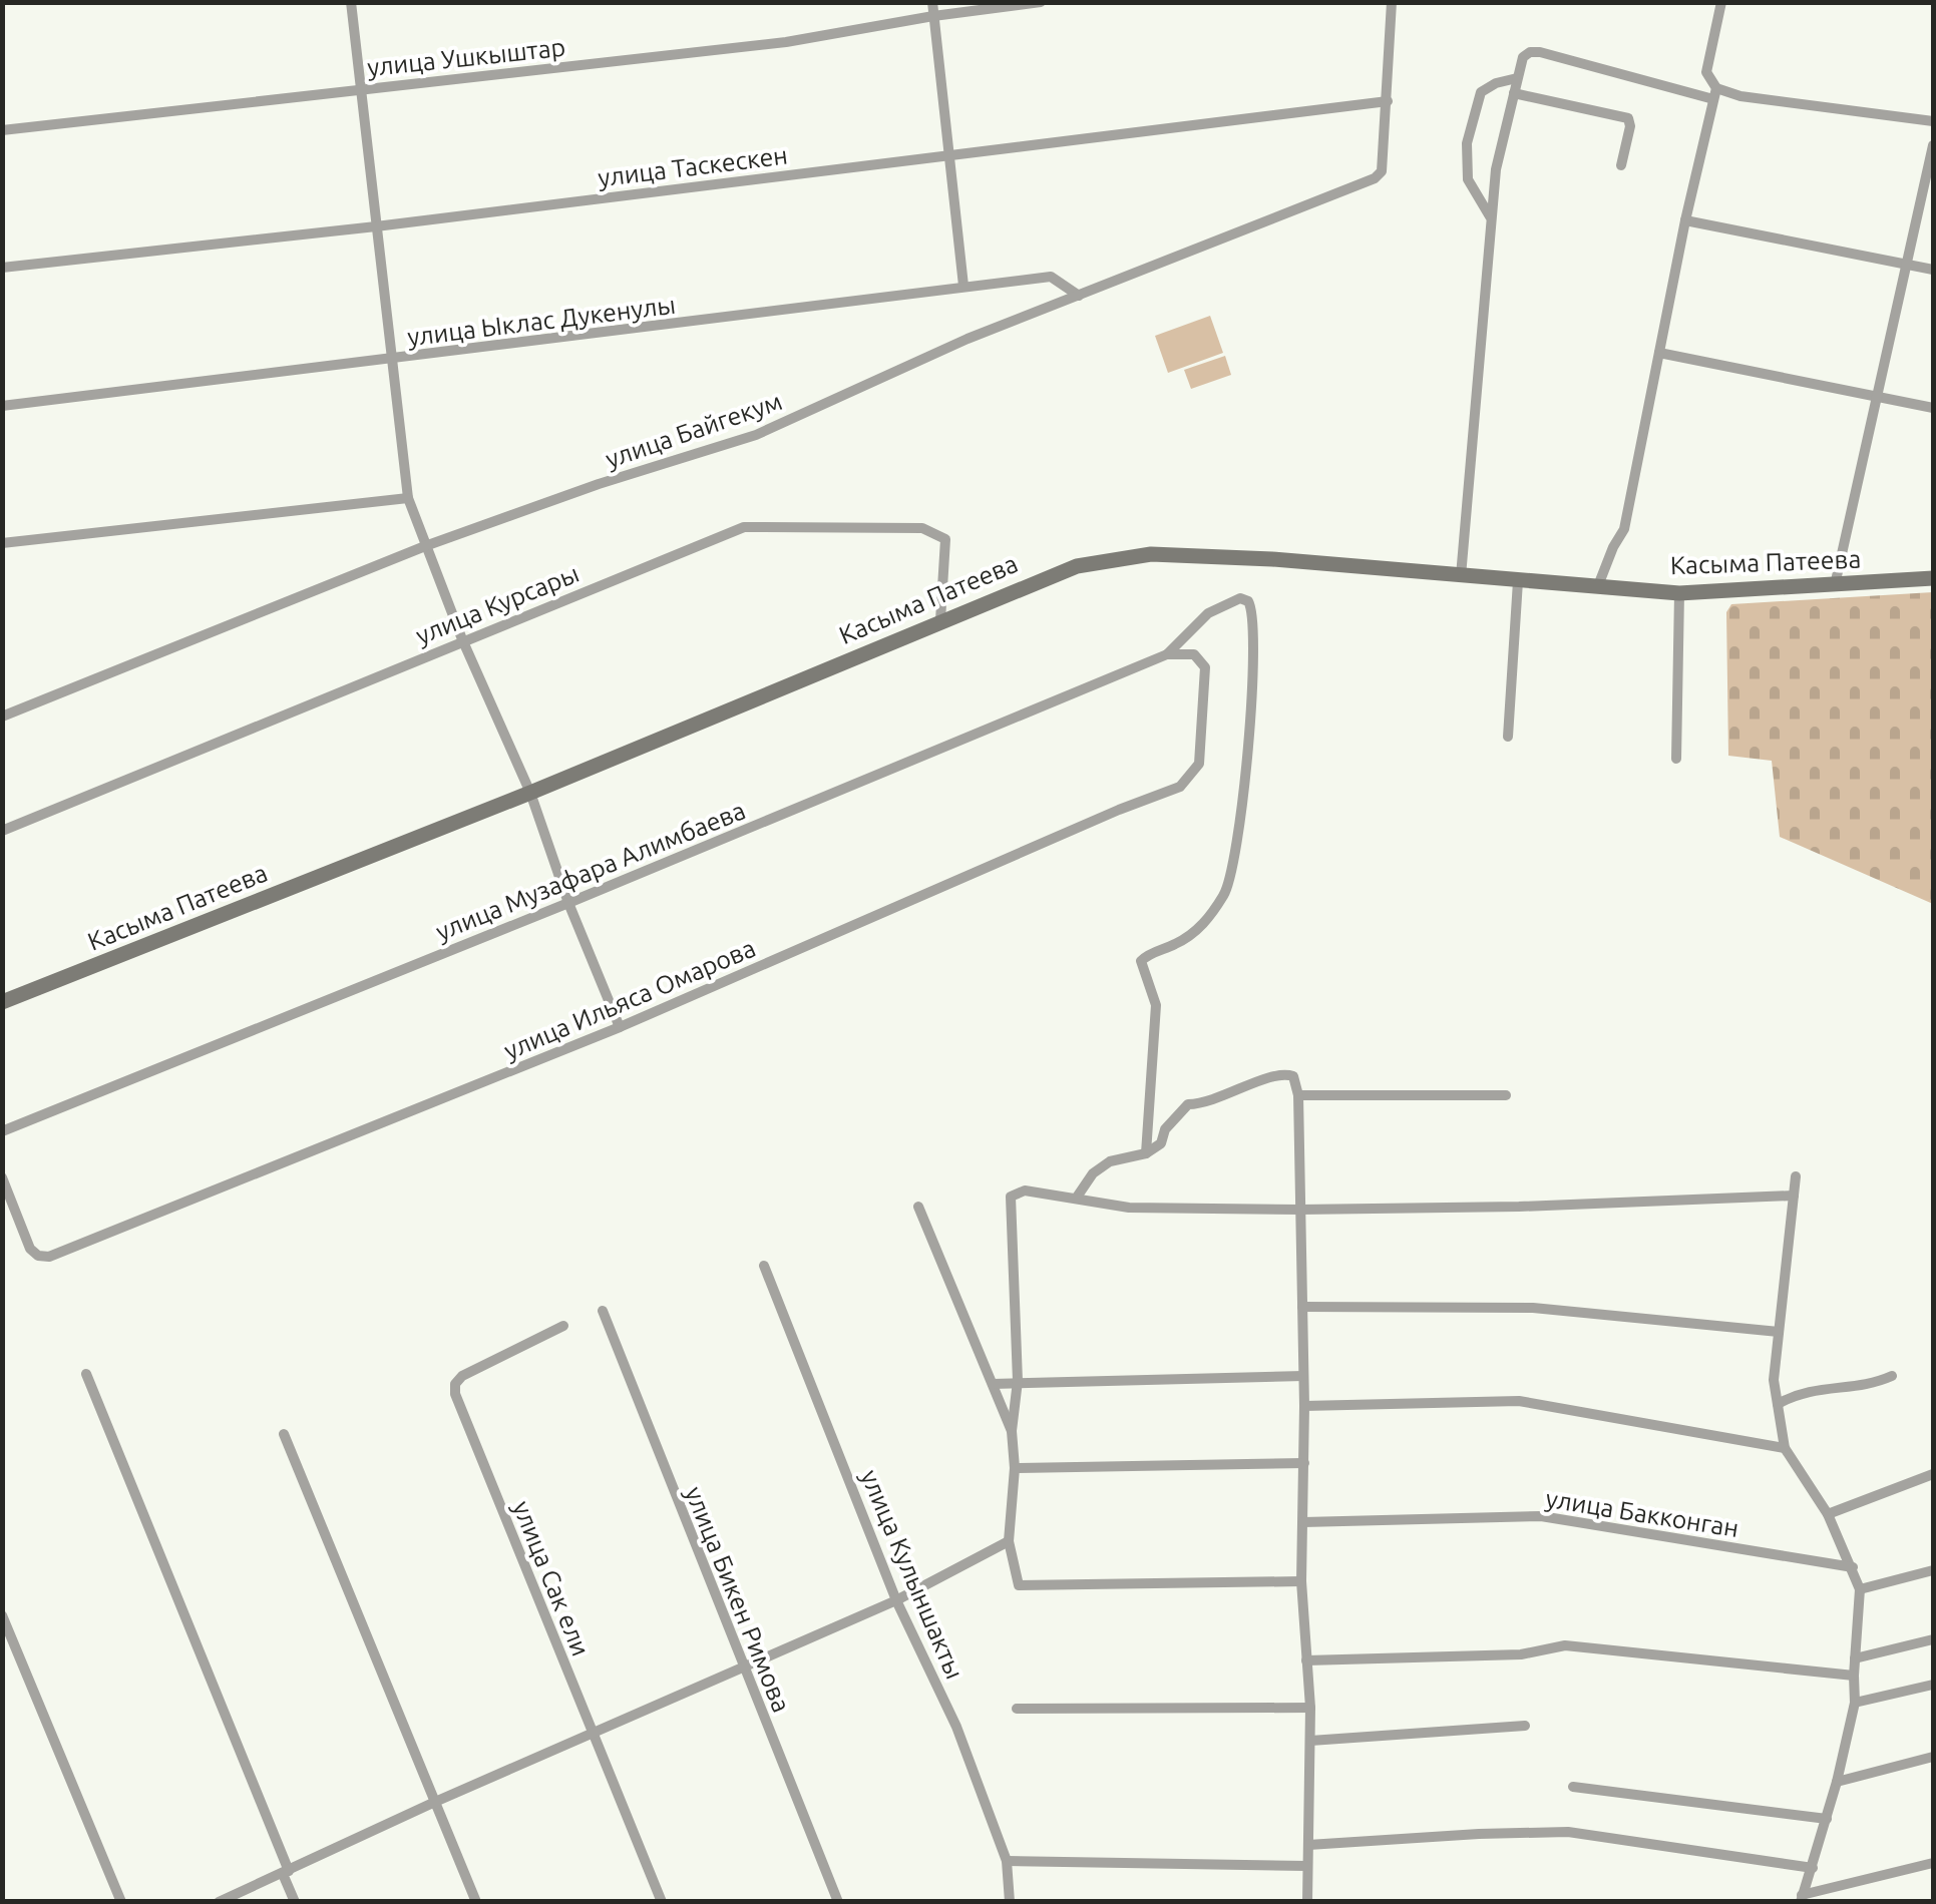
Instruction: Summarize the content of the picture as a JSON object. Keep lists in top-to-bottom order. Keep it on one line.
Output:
{"streets":{"main road":["Касыма Патеева"],"street":["улица Ушкыштар","улица Таскескен","улица Ыклас Дукенулы","улица Байгекум","улица Курсары","улица Музафара Алимбаева","улица Ильяса Омарова","улица Бакконган","улица Кулыншакты","улица Сак ели","улица Бикен Римова"]},"crossings":[["улица Таскескен","улица Байгекум"],["улица Ыклас Дукенулы","улица Байгекум"],["Касыма Патеева","улица Курсары"],["улица Музафара Алимбаева","улица Ильяса Омарова"]]}
